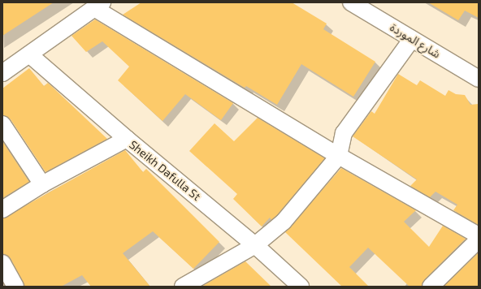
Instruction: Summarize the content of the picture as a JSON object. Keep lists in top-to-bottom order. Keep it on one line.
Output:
{"streets":{"street":["شارع الموردة","Sheikh Dafulla St"]}}
